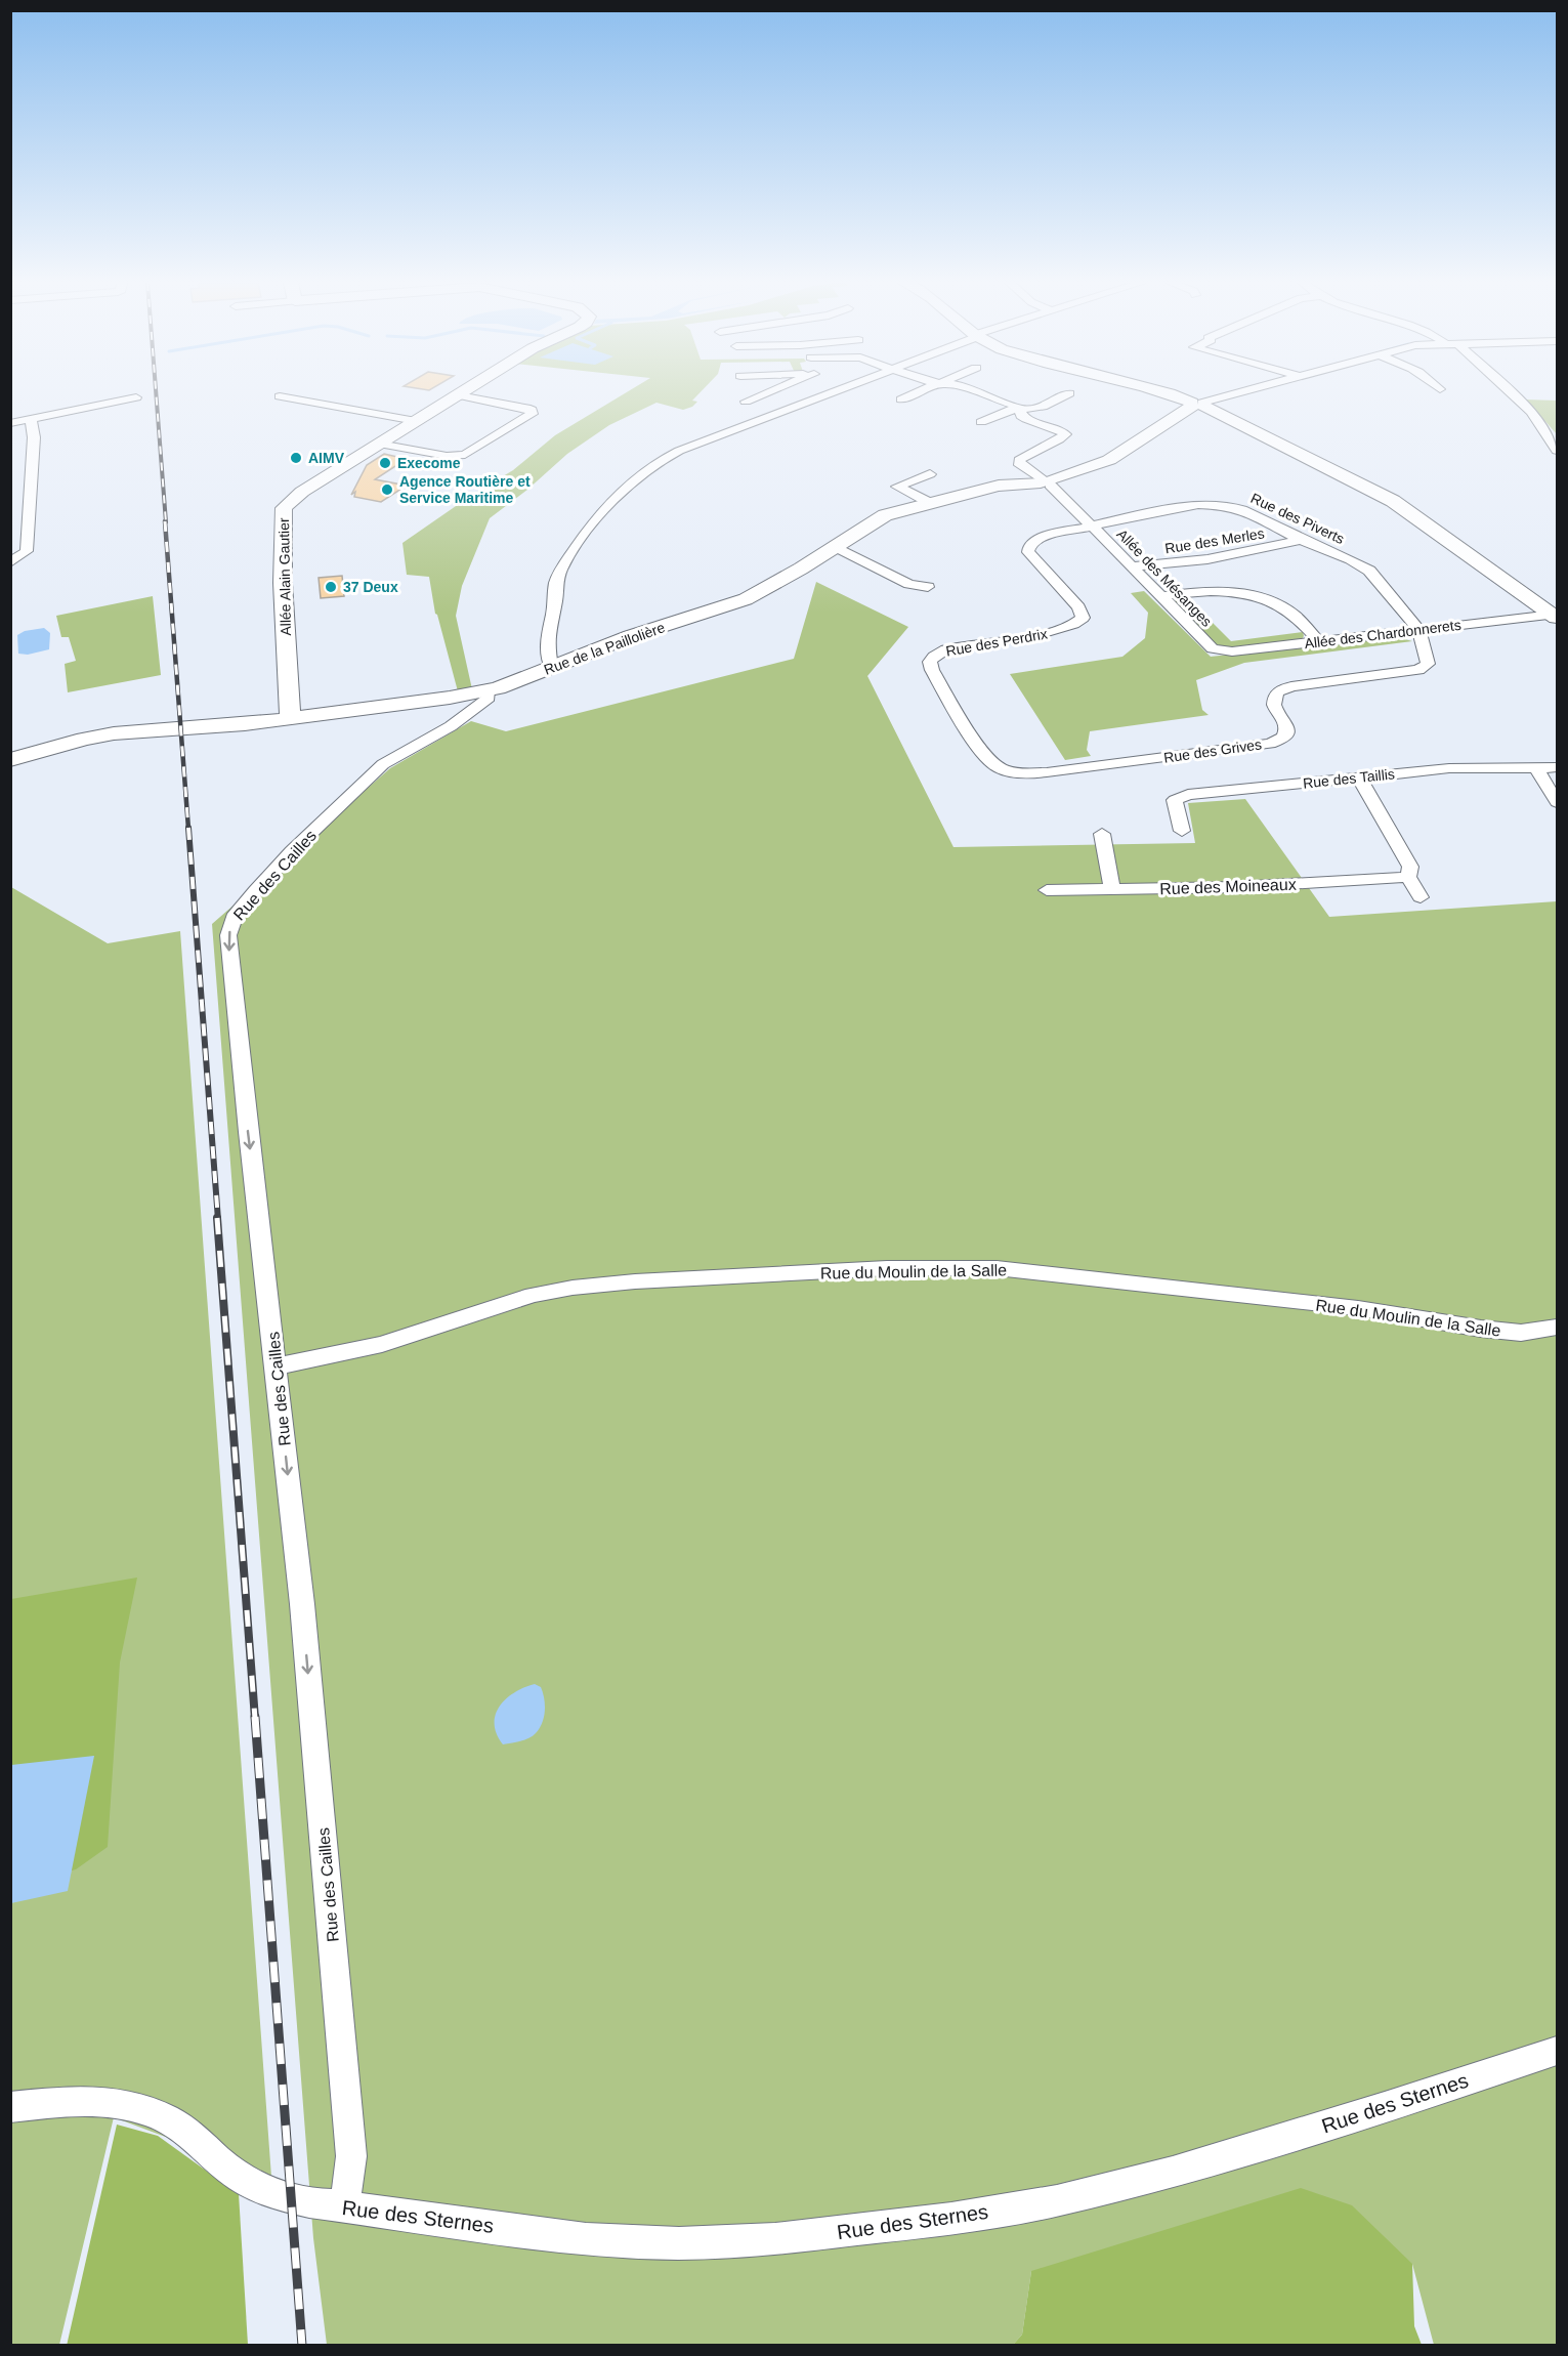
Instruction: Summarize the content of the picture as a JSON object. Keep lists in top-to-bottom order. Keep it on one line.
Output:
{"streets":{"street":["Rue des Piverts","Rue des Merles","Allée Alain Gautier","Allée des Mésanges","Allée des Chardonnerets","Rue des Perdrix","Rue de la Paillolière","Rue des Grives","Rue des Taillis","Rue des Cailles","Rue des Moineaux","Rue du Moulin de la Salle","Rue des Sternes"]},"crossings":[["Rue des Piverts","Rue des Merles"],["Rue des Piverts","Allée des Mésanges"],["Rue des Piverts","Allée des Chardonnerets"],["Rue des Piverts","Rue des Perdrix"],["Rue des Piverts","Rue des Grives"],["Rue des Merles","Allée des Mésanges"],["Allée Alain Gautier","Rue de la Paillolière"],["Allée des Mésanges","Allée des Chardonnerets"],["Allée des Mésanges","Rue des Perdrix"],["Allée des Mésanges","Rue de la Paillolière"],["Allée des Chardonnerets","Rue des Grives"],["Rue des Perdrix","Rue des Grives"],["Rue de la Paillolière","Rue des Cailles"],["Rue des Cailles","Rue du Moulin de la Salle"],["Rue des Cailles","Rue des Sternes"]],"one_way":["Rue des Cailles"],"places":["AIMV","Execome","Agence Routière et Service Maritime","37 Deux"]}
